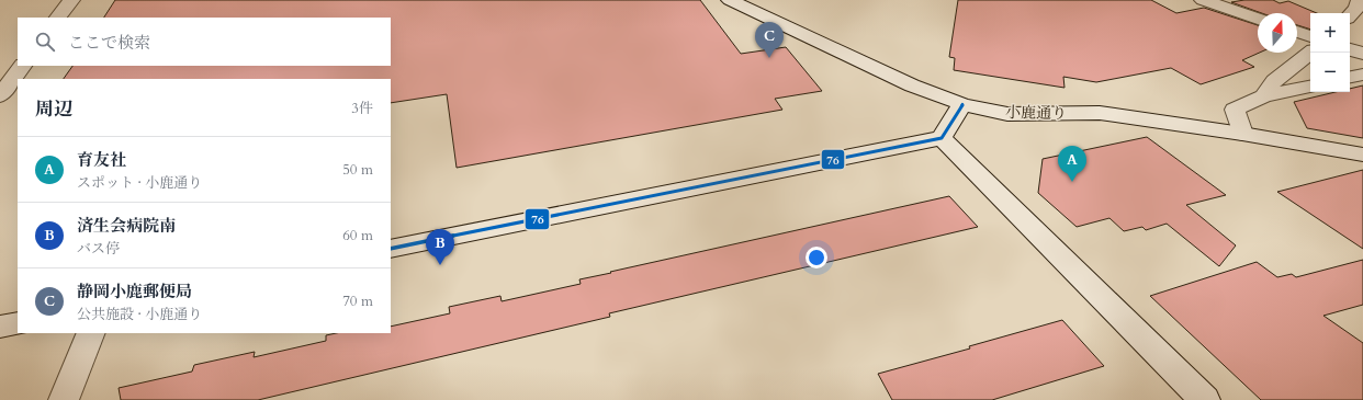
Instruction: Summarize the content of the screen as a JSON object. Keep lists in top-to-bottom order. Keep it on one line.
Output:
{"streets":{"street":["小鹿通り"]},"lines":["transit line 76"],"north":"top","page":{"map_buttons":["+","−"],"search":"ここで検索","pins":["C","A","B"],"heading":["周辺","3件"],"list":[{"mark":"A","name":"育友社","note":"スポット · 小鹿通り","value":"50 m"},{"mark":"B","name":"済生会病院南","note":"バス停","value":"60 m"},{"mark":"C","name":"静岡小鹿郵便局","note":"公共施設 · 小鹿通り","value":"70 m"}]}}
